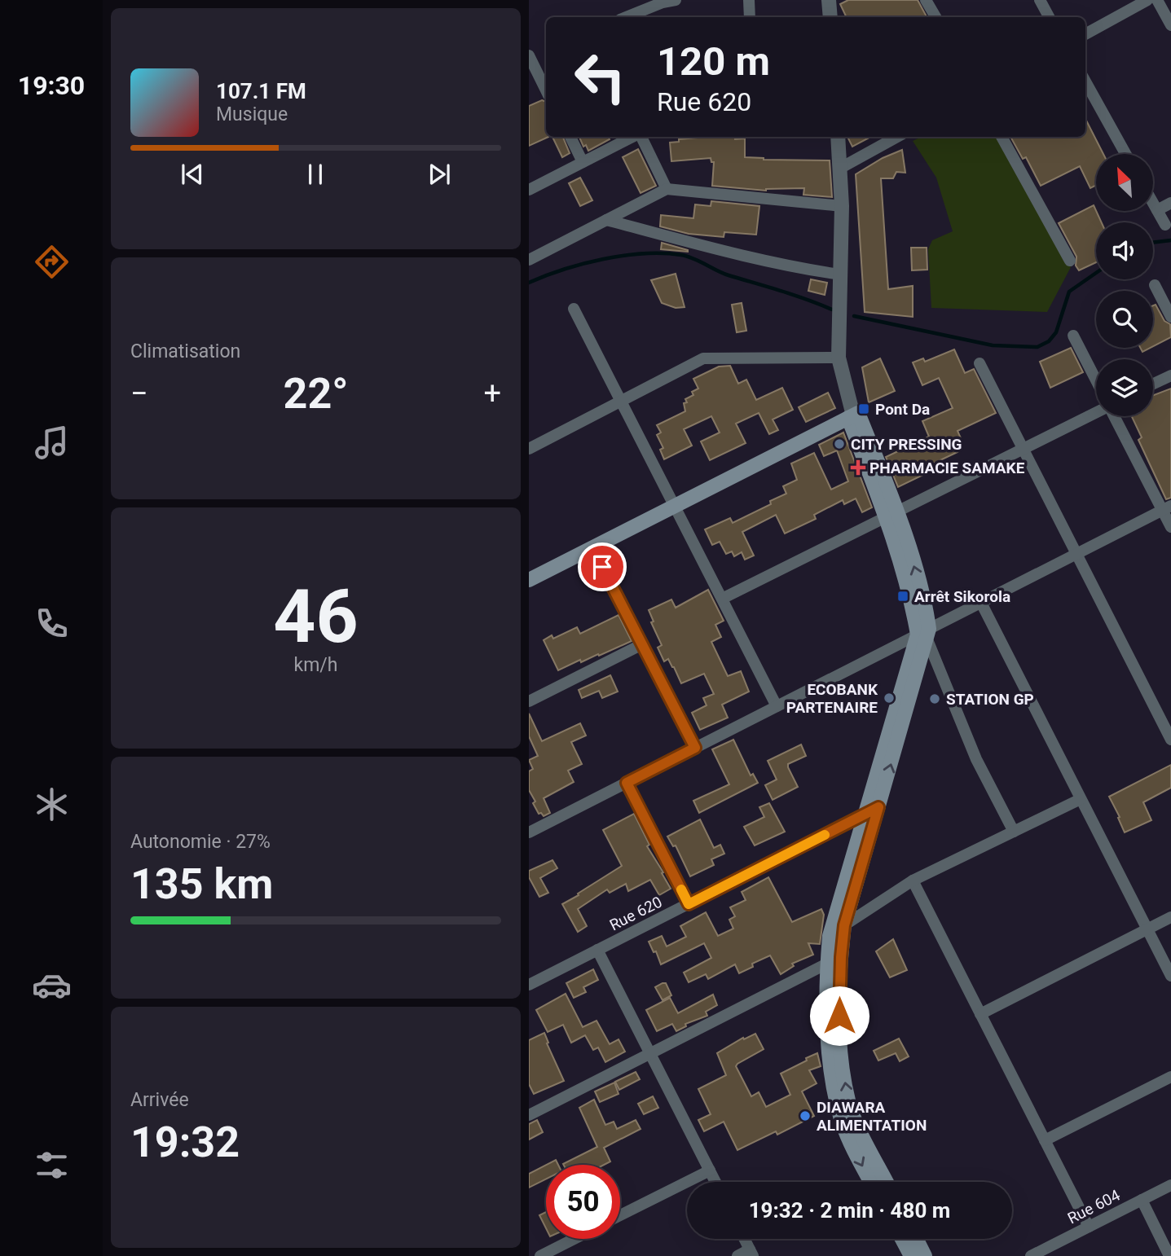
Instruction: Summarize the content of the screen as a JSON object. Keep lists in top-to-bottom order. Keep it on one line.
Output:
{"streets":{"street":["Rue 620","Rue 604"]},"places":{"transit":["Pont Da","Arrêt Sikorola"],"other":["CITY PRESSING","ECOBANK PARTENAIRE","STATION GP","DIAWARA ALIMENTATION"],"health":["PHARMACIE SAMAKE"]},"north":"top left","page":{"tabs":"19:30","turn":["120 m","Rue 620"],"song":["107.1 FM","Musique"],"tile":["Climatisation",["46","km/h"],["Autonomie · 27%","135 km"],["Arrivée","19:32"]],"heat":["−","22°","+"],"limit":"50","trip":"19:32 · 2 min · 480 m"}}
